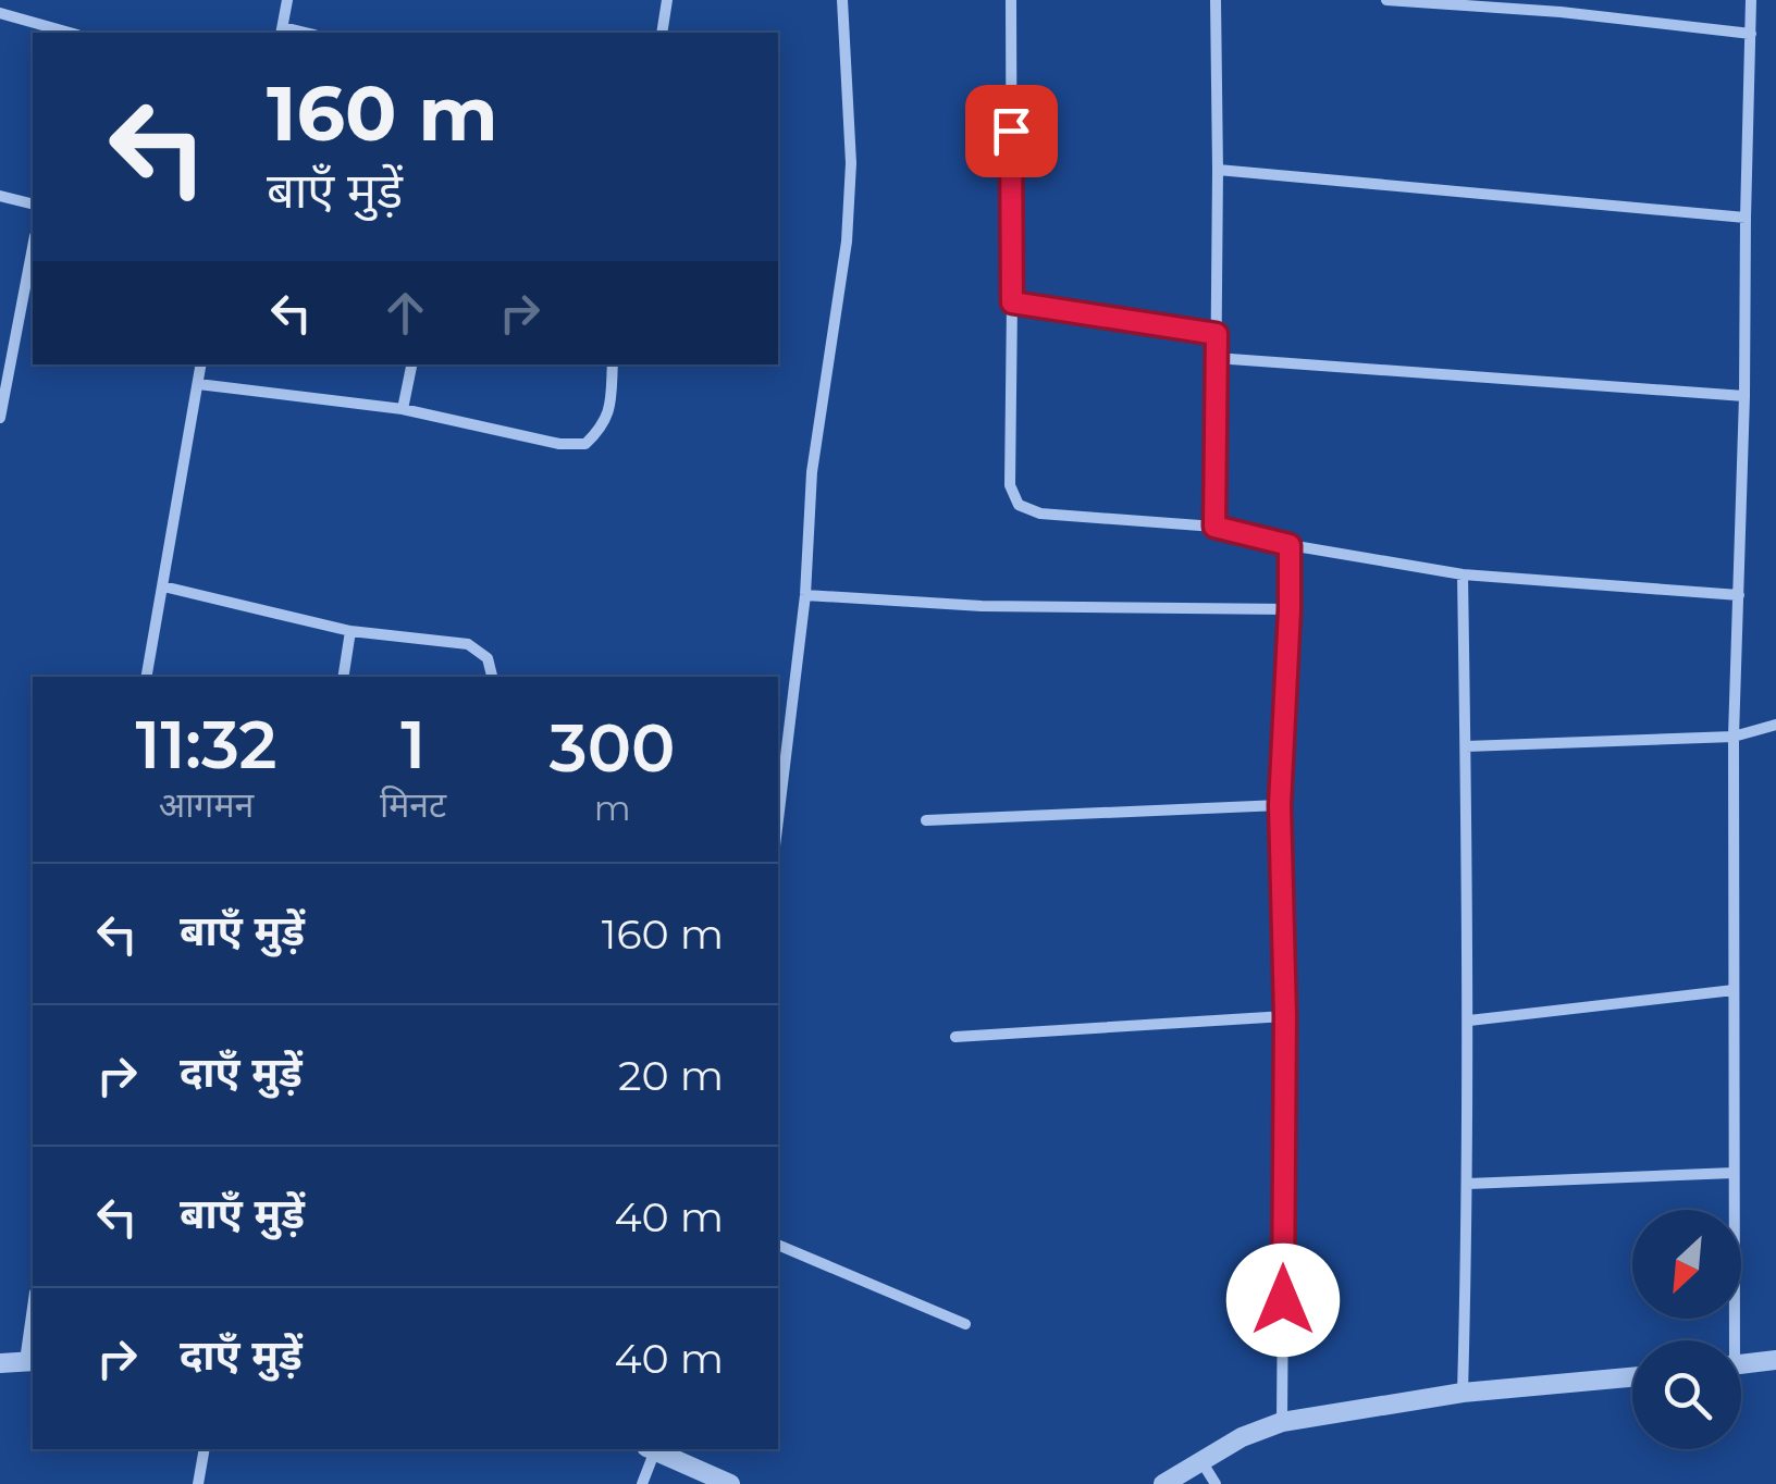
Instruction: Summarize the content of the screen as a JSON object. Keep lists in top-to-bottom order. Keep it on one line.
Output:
{"north":"bottom left","page":{"turn":["160 m","बाएँ मुड़ें"],"eta":["11:32","आगमन","1","मिनट","300","m"],"list":[{"name":"बाएँ मुड़ें","value":"160 m"},{"name":"दाएँ मुड़ें","value":"20 m"},{"name":"बाएँ मुड़ें","value":"40 m"},{"name":"दाएँ मुड़ें","value":"40 m"}]}}
